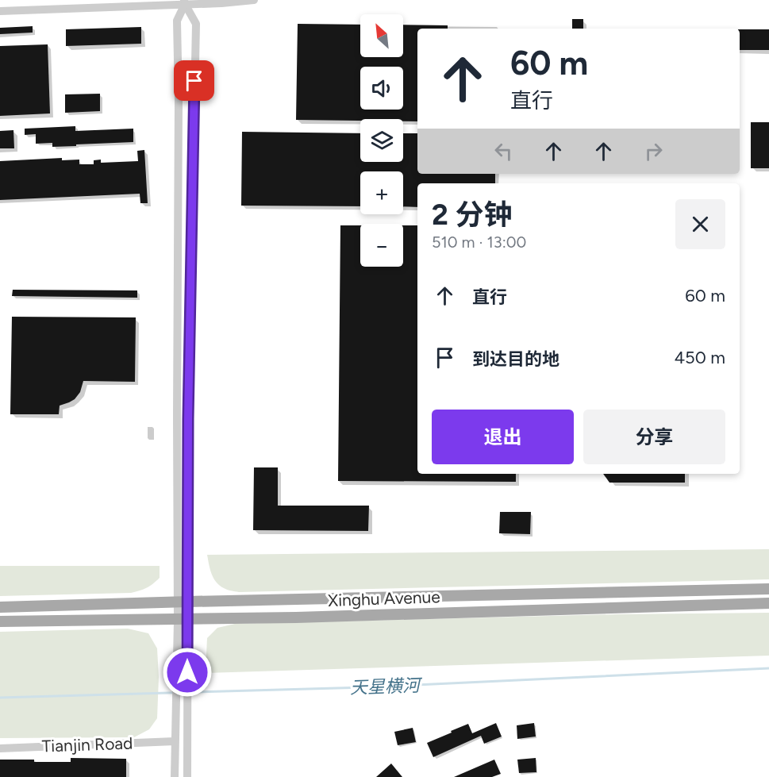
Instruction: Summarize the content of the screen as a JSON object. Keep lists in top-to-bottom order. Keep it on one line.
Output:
{"streets":{"main road":["Xinghu Avenue"],"street":["Tianjin Road"]},"water":["天星横河"],"north":"top left","page":{"map_buttons":["+","−"],"turn":["60 m","直行"],"heading":["2 分钟","510 m · 13:00"],"list":[{"name":"直行","value":"60 m"},{"name":"到达目的地","value":"450 m"}],"buttons":["退出","分享"]}}
